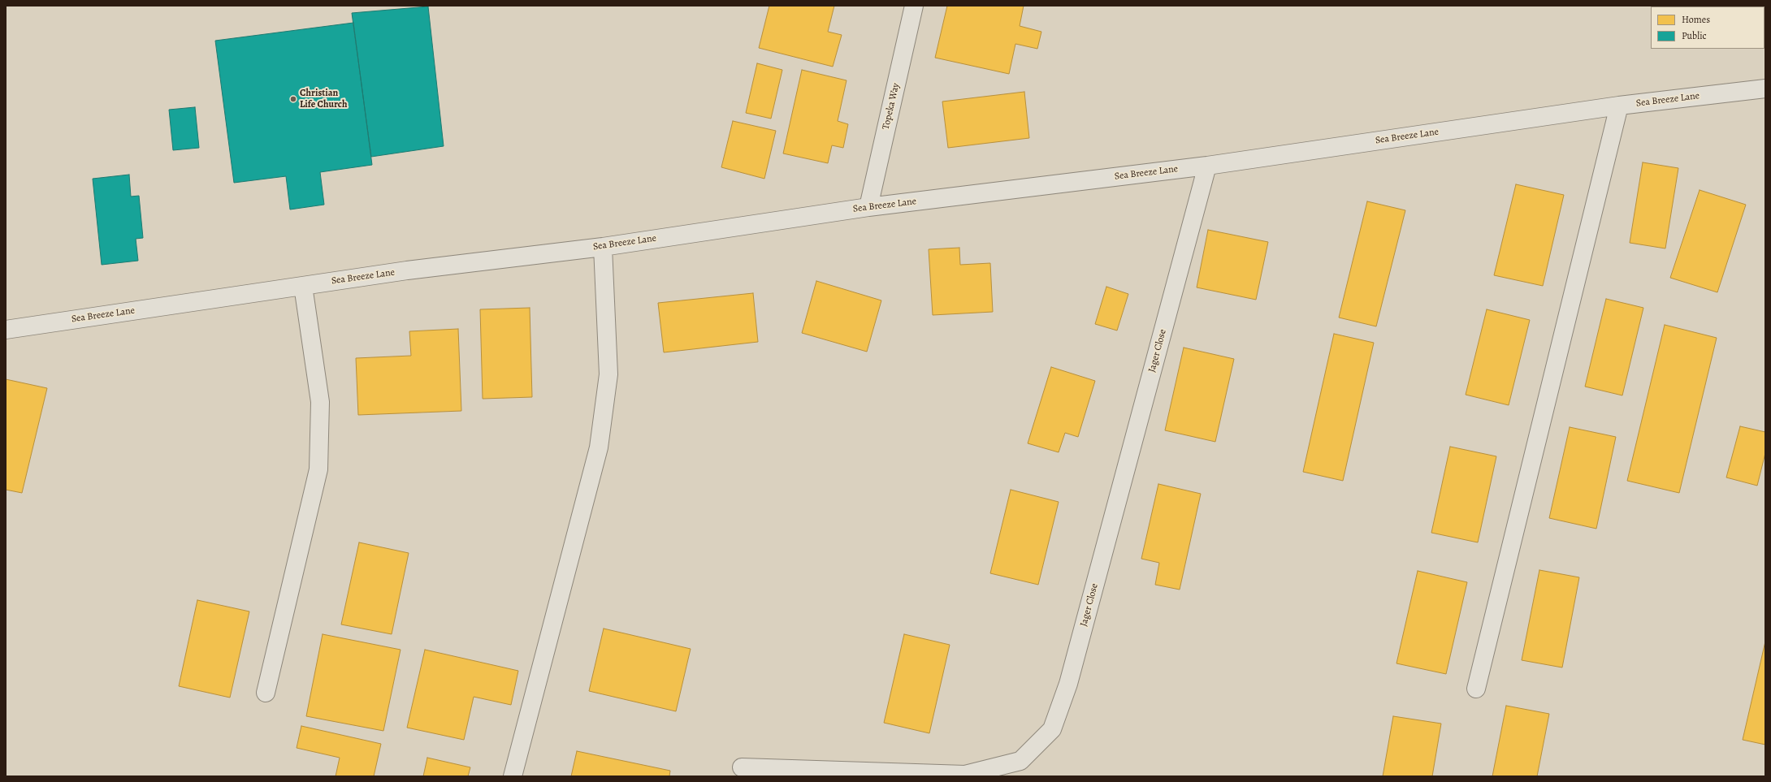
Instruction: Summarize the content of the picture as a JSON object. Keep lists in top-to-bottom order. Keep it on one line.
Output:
{"streets":{"street":["Sea Breeze Lane","Topeka Way","Jager Close"]},"crossings":[["Sea Breeze Lane","Topeka Way"],["Sea Breeze Lane","Jager Close"]],"places":["Christian Life Church"],"legend":["Homes","Public"]}
